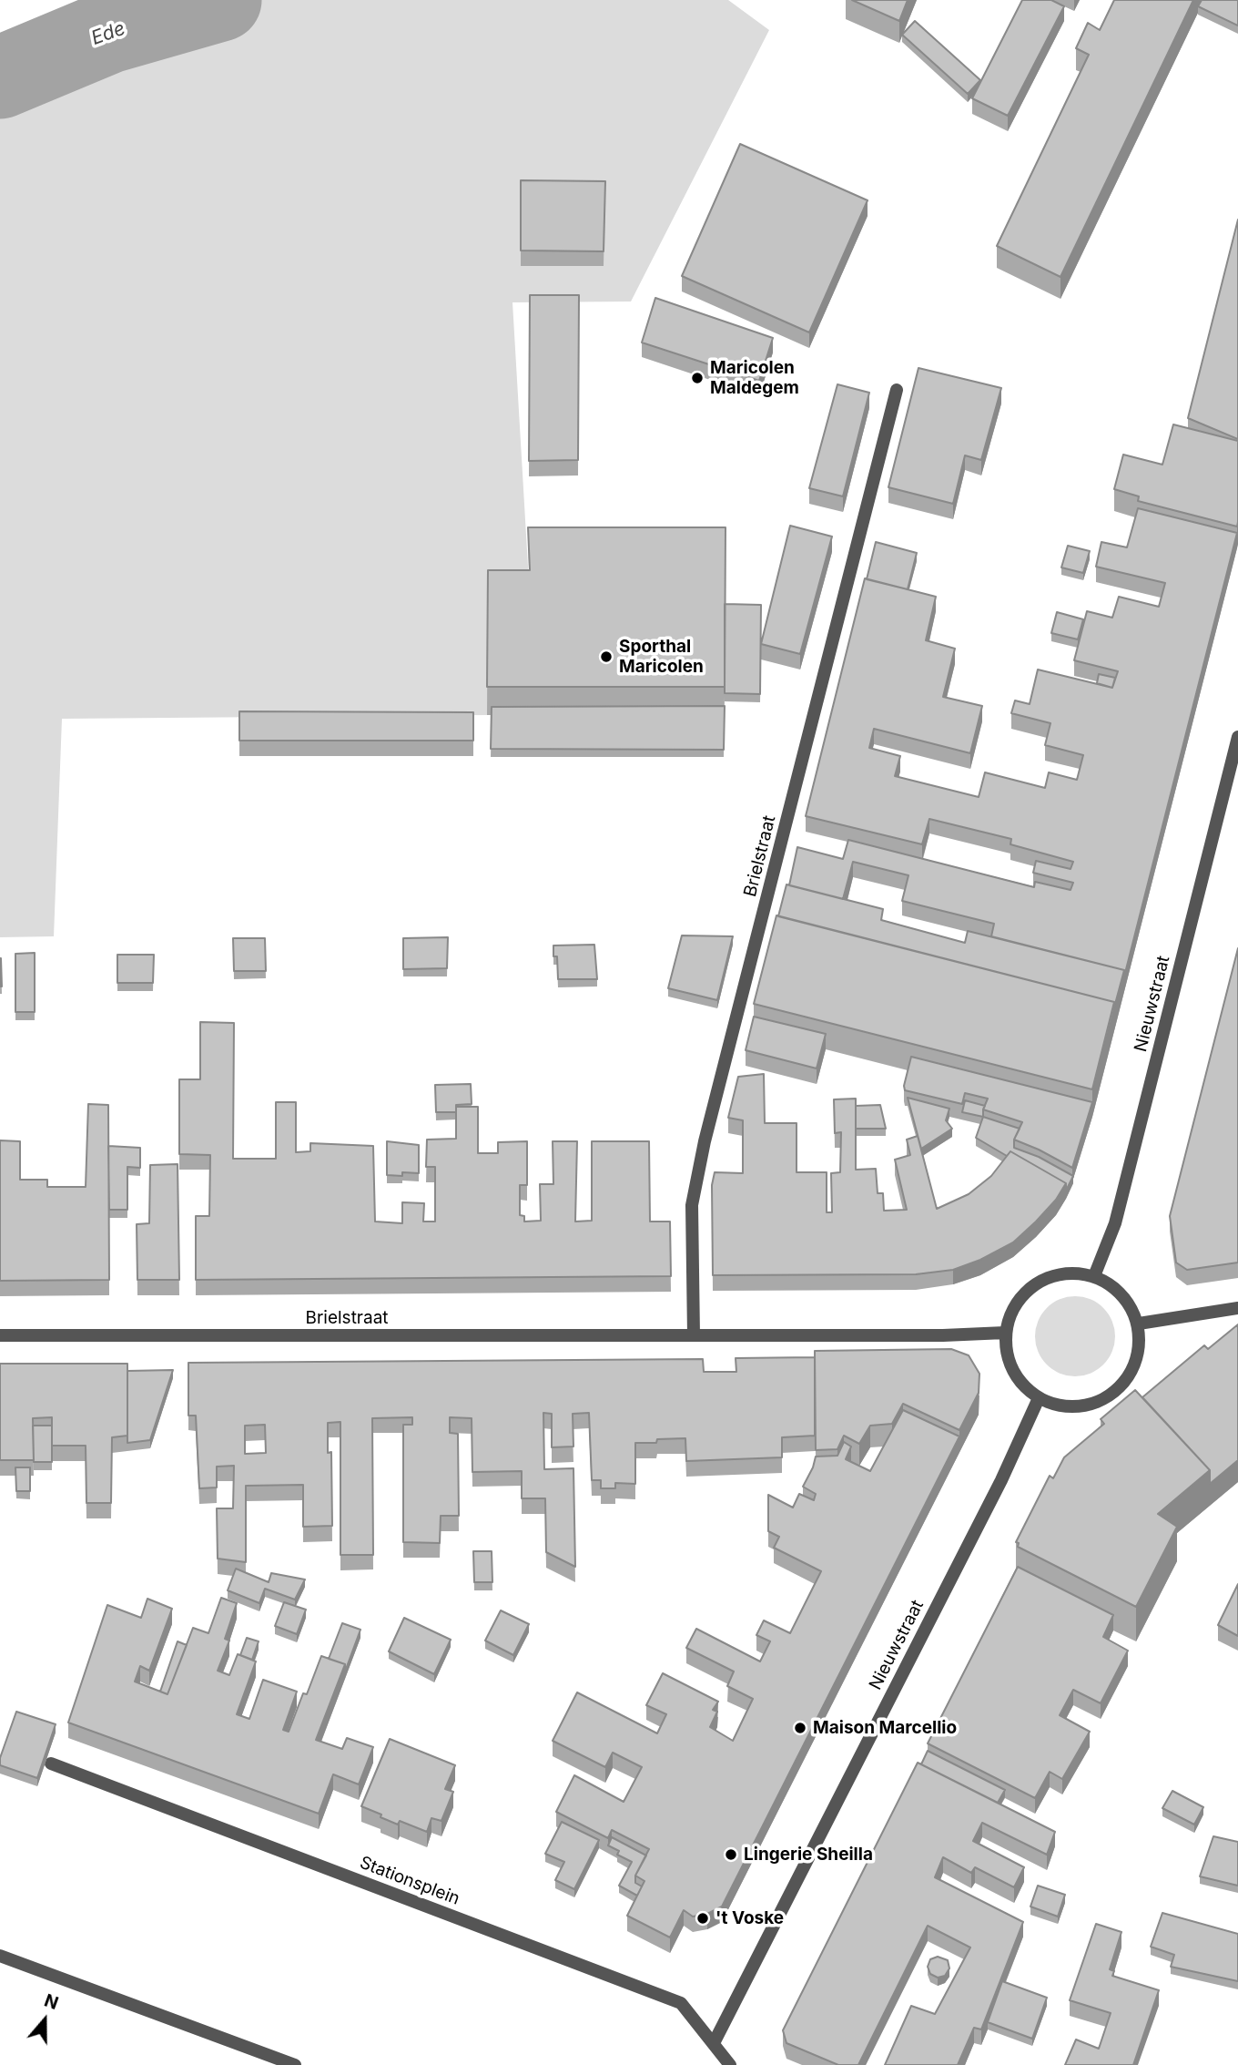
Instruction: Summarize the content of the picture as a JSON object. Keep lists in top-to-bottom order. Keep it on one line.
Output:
{"streets":{"street":["Brielstraat","Nieuwstraat","Stationsplein"]},"crossings":[["Brielstraat","Nieuwstraat"],["Nieuwstraat","Stationsplein"]],"water":["Ede"],"places":["Maricolen Maldegem","Sporthal Maricolen","Maison Marcellio","Lingerie Sheilla","'t Voske"],"north":"top"}
